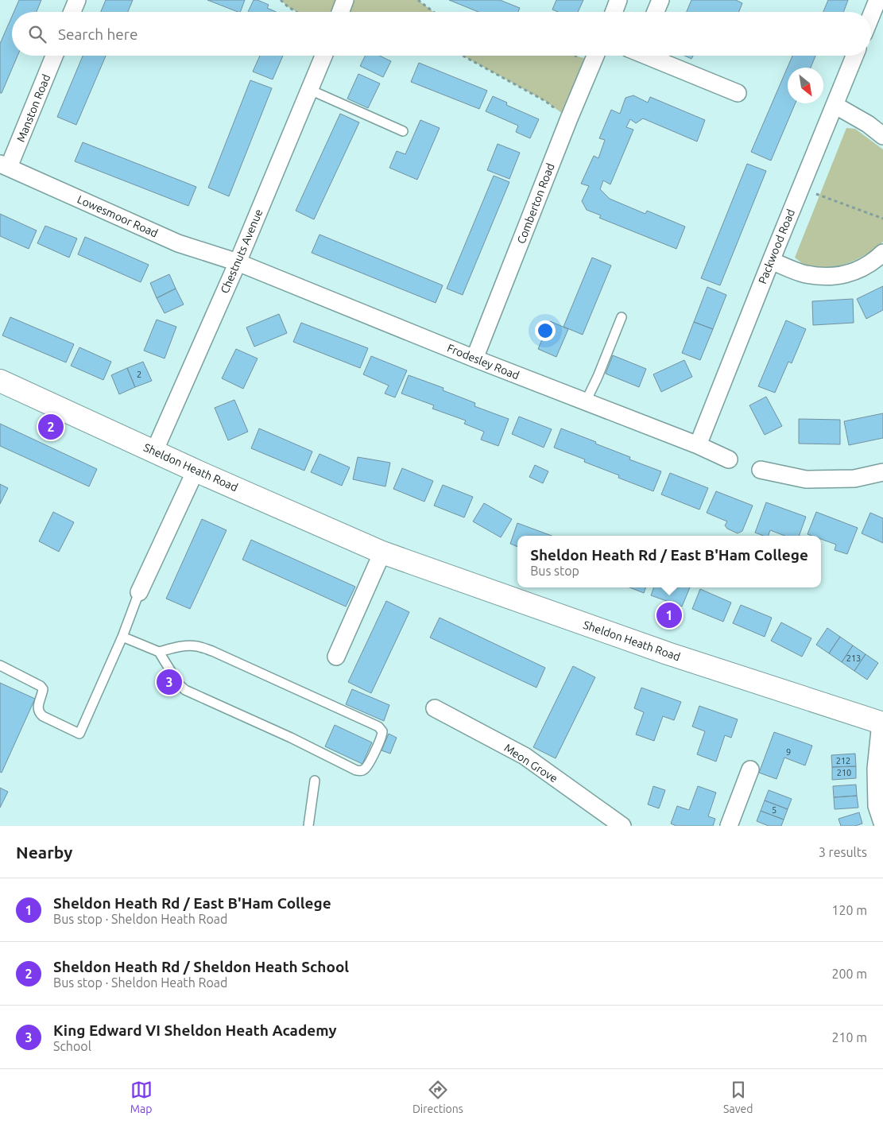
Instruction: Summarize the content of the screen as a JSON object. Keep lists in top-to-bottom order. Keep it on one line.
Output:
{"streets":{"street":["Manston Road","Comberton Road","Lowesmoor Road","Packwood Road","Chestnuts Avenue","Frodesley Road","Sheldon Heath Road","Meon Grove"]},"crossings":[["Manston Road","Lowesmoor Road"],["Comberton Road","Frodesley Road"],["Lowesmoor Road","Chestnuts Avenue"],["Lowesmoor Road","Frodesley Road"],["Packwood Road","Frodesley Road"],["Chestnuts Avenue","Frodesley Road"],["Chestnuts Avenue","Sheldon Heath Road"]],"house_numbers":["2","213","9","212","210","5"],"north":"bottom right","page":{"search":"Search here","pins":["2","1","3"],"popup":["Sheldon Heath Rd / East B'Ham College","Bus stop"],"heading":["Nearby","3 results"],"list":[{"mark":"1","name":"Sheldon Heath Rd / East B'Ham College","note":"Bus stop · Sheldon Heath Road","value":"120 m"},{"mark":"2","name":"Sheldon Heath Rd / Sheldon Heath School","note":"Bus stop · Sheldon Heath Road","value":"200 m"},{"mark":"3","name":"King Edward VI Sheldon Heath Academy","note":"School","value":"210 m"}],"nav":["Map","Directions","Saved"]}}
